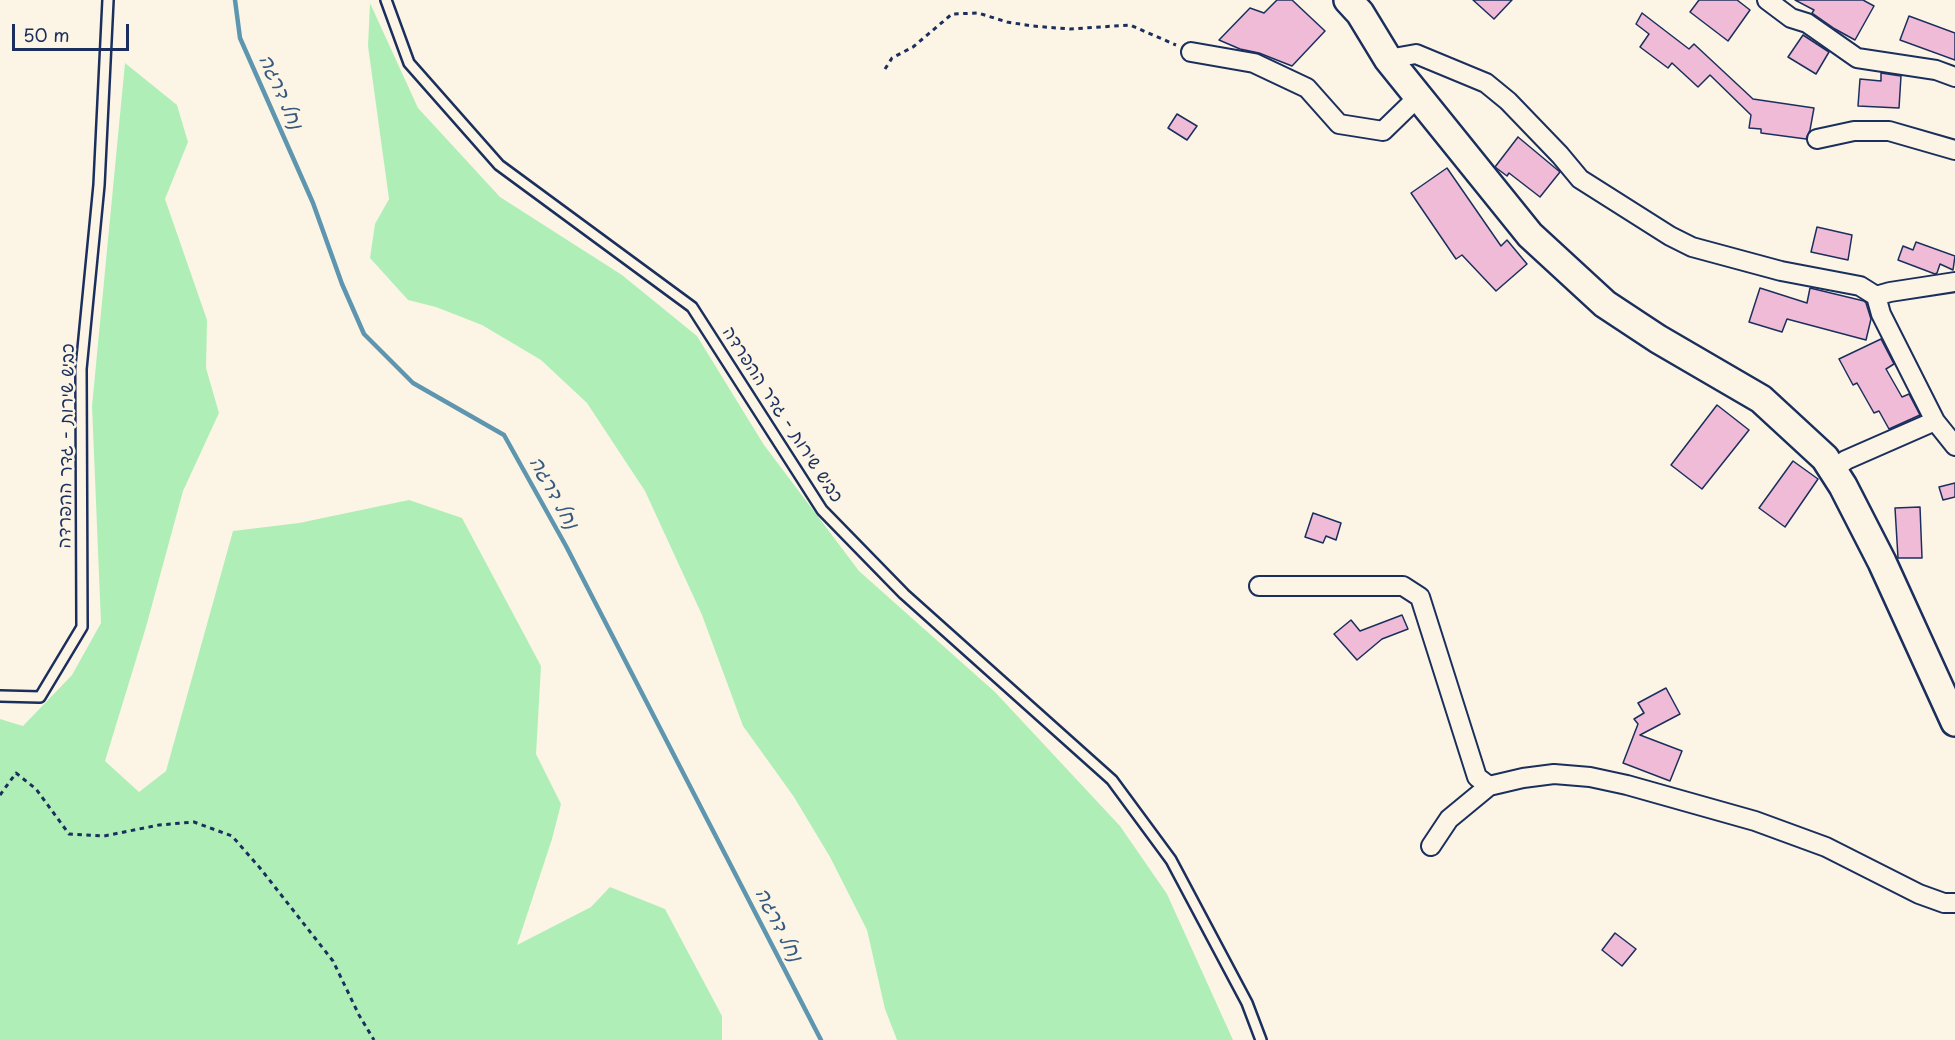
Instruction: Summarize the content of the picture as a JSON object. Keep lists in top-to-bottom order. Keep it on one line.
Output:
{"streets":{"lane":["כביש שירות - גדר ההפרדה"]},"water":["נחל דרגה"],"scale_bar":"50 m"}
